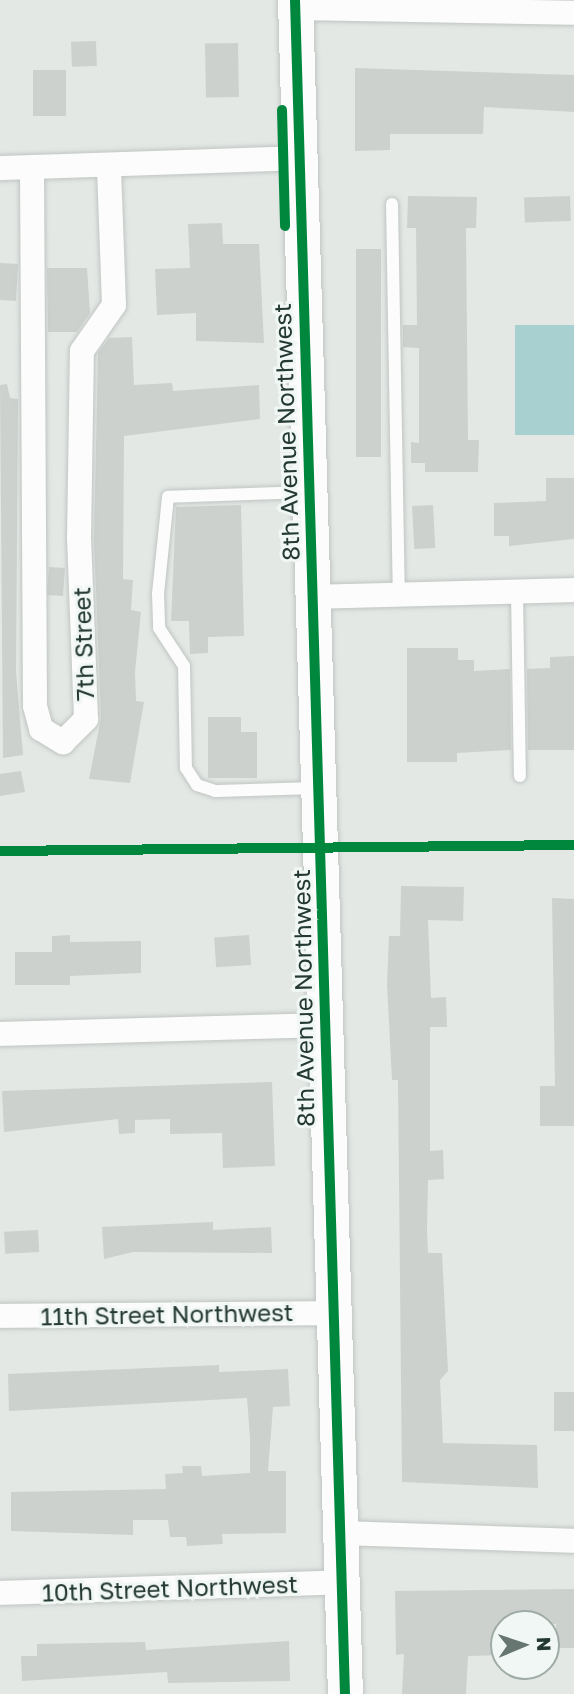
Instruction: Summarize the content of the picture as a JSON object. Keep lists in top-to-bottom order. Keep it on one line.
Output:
{"streets":{"street":["8th Avenue Northwest","7th Street","11th Street Northwest","10th Street Northwest"]},"crossings":[["8th Avenue Northwest","11th Street Northwest"],["8th Avenue Northwest","10th Street Northwest"]],"north":"right"}
